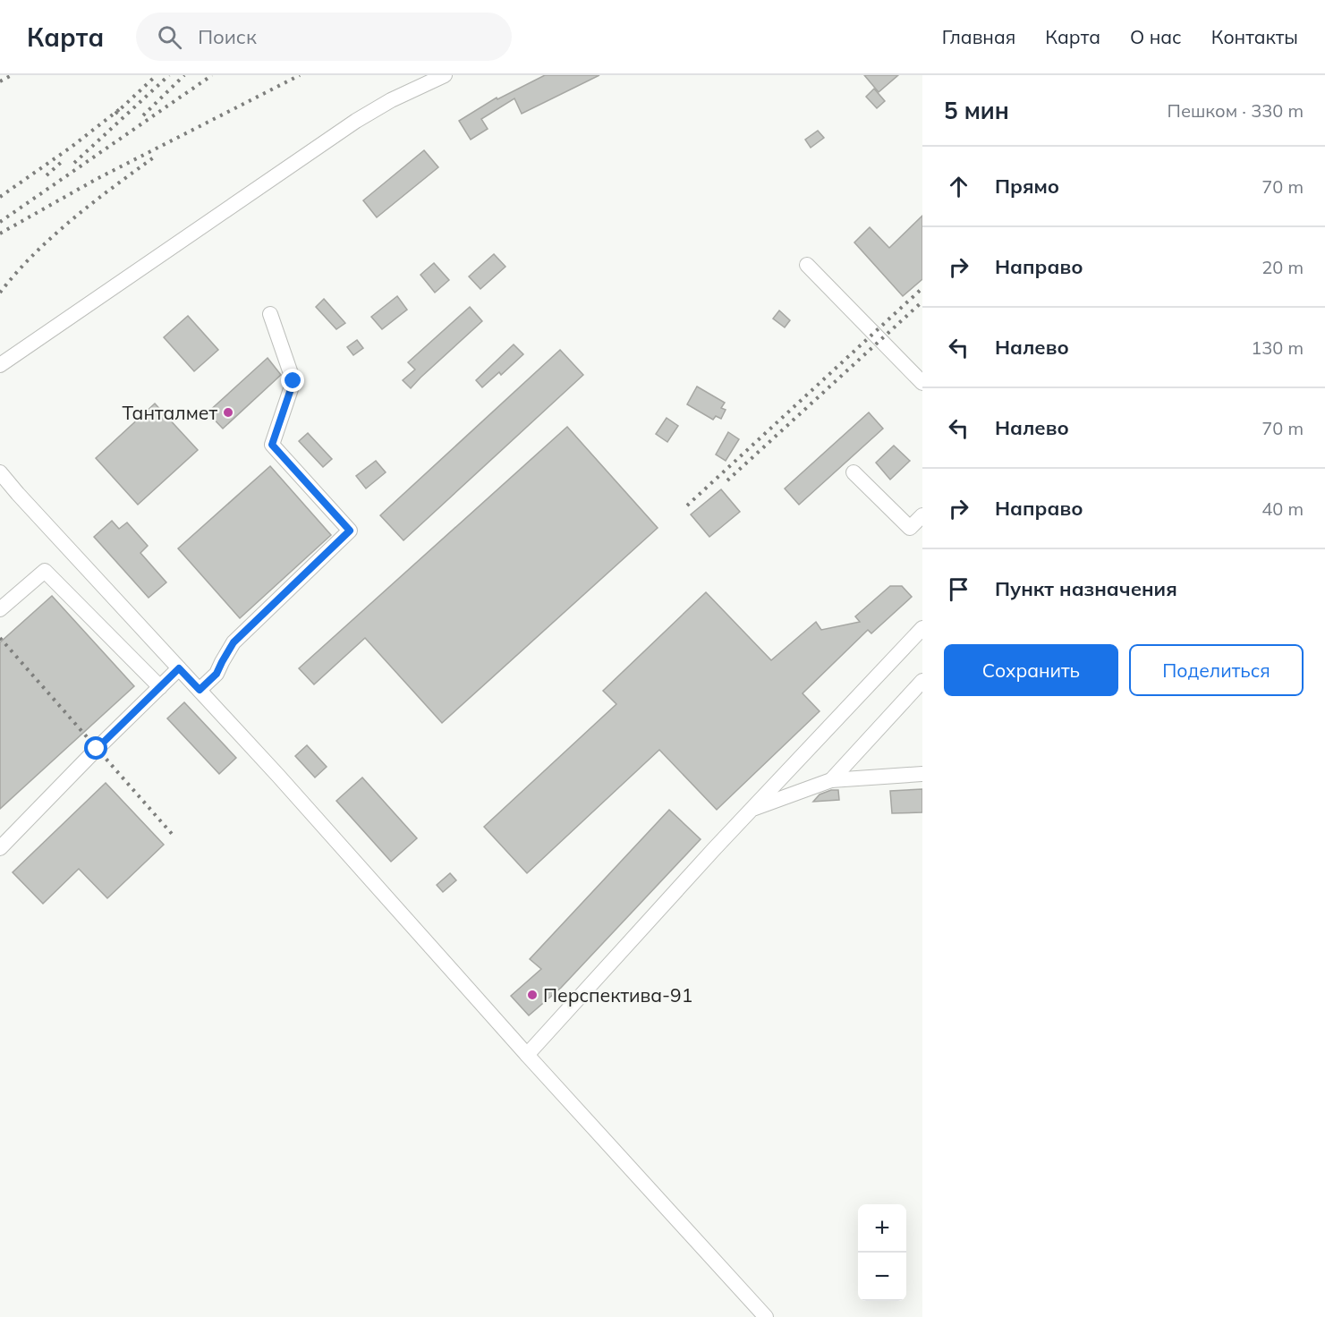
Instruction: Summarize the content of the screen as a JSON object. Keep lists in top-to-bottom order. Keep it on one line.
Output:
{"places":["Танталмет","Перспектива-91"],"page":{"header":"Карта","search":"Поиск","nav":["Главная","Карта","О нас","Контакты"],"heading":["5 мин","Пешком · 330 m"],"list":[["Прямо","70 m"],["Направо","20 m"],["Налево","130 m"],["Налево","70 m"],["Направо","40 m"],"Пункт назначения"],"buttons":["Сохранить","Поделиться"],"map_buttons":["+","−"]}}
